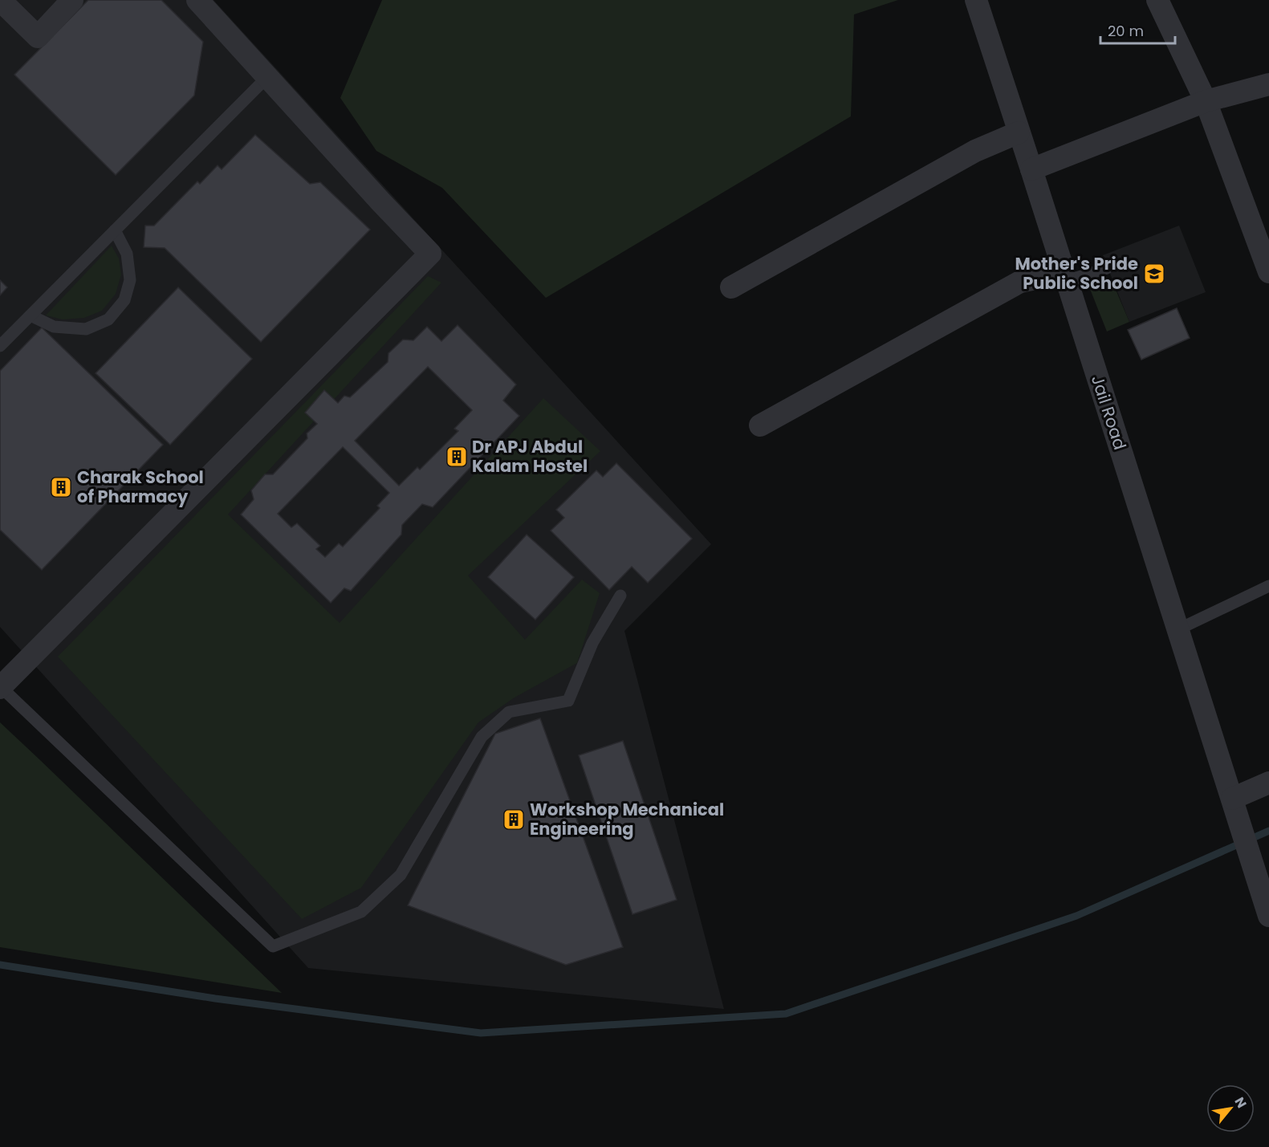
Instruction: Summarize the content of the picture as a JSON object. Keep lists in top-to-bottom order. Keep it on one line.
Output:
{"streets":{"street":["Jail Road"]},"places":{"school or university":["Mother's Pride Public School"],"building":["Dr APJ Abdul Kalam Hostel","Charak School of Pharmacy","Workshop Mechanical Engineering"]},"scale_bar":"20 m","north":"top right"}
